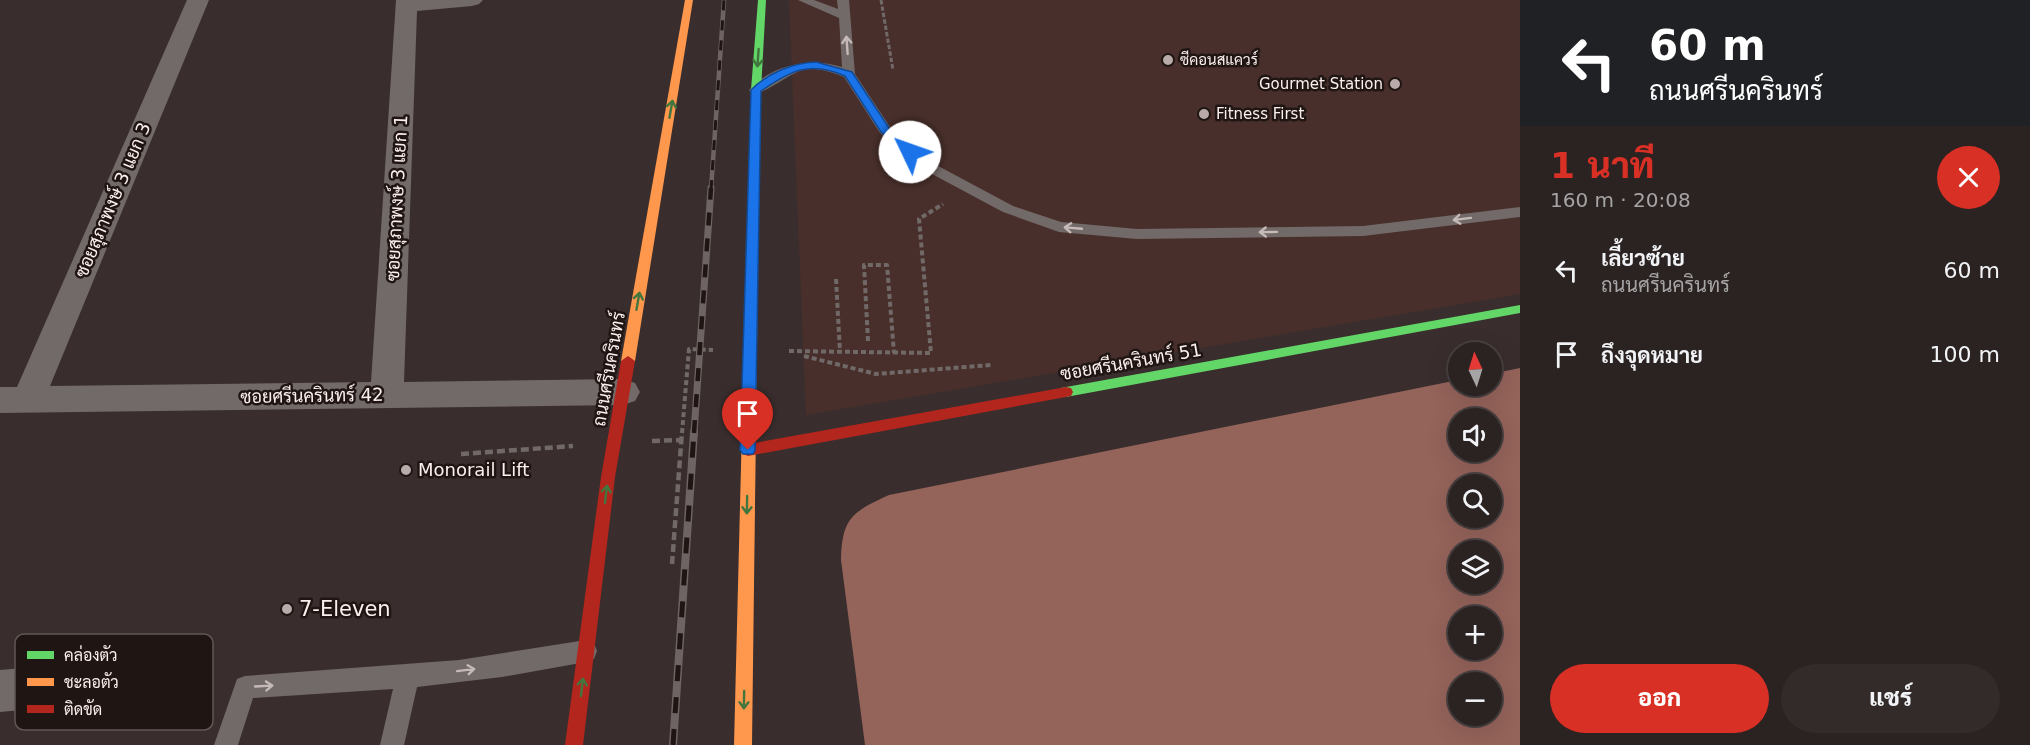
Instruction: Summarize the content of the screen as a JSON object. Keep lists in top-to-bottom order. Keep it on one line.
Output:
{"streets":{"main road":["ซอยศรีนครินทร์ 51","ถนนศรีนครินทร์"],"street":["ซอยสุภาพงษ์ 3 แยก 1","ซอยสุภาพงษ์ 3 แยก 3","ซอยศรีนครินทร์ 42"]},"crossings":[["ซอยสุภาพงษ์ 3 แยก 1","ซอยศรีนครินทร์ 42"],["ซอยสุภาพงษ์ 3 แยก 3","ซอยศรีนครินทร์ 42"],["ถนนศรีนครินทร์","ซอยศรีนครินทร์ 42"]],"places":["ซีคอนสแควร์","Gourmet Station","Fitness First","Monorail Lift","7-Eleven"],"legend":["คล่องตัว","ชะลอตัว","ติดขัด"],"north":"top","page":{"turn":["60 m","ถนนศรีนครินทร์"],"heading":["1 นาที","160 m · 20:08"],"list":[{"name":"เลี้ยวซ้าย","note":"ถนนศรีนครินทร์","value":"60 m"},{"name":"ถึงจุดหมาย","value":"100 m"}],"map_buttons":["+","−"],"buttons":["ออก","แชร์"]}}
